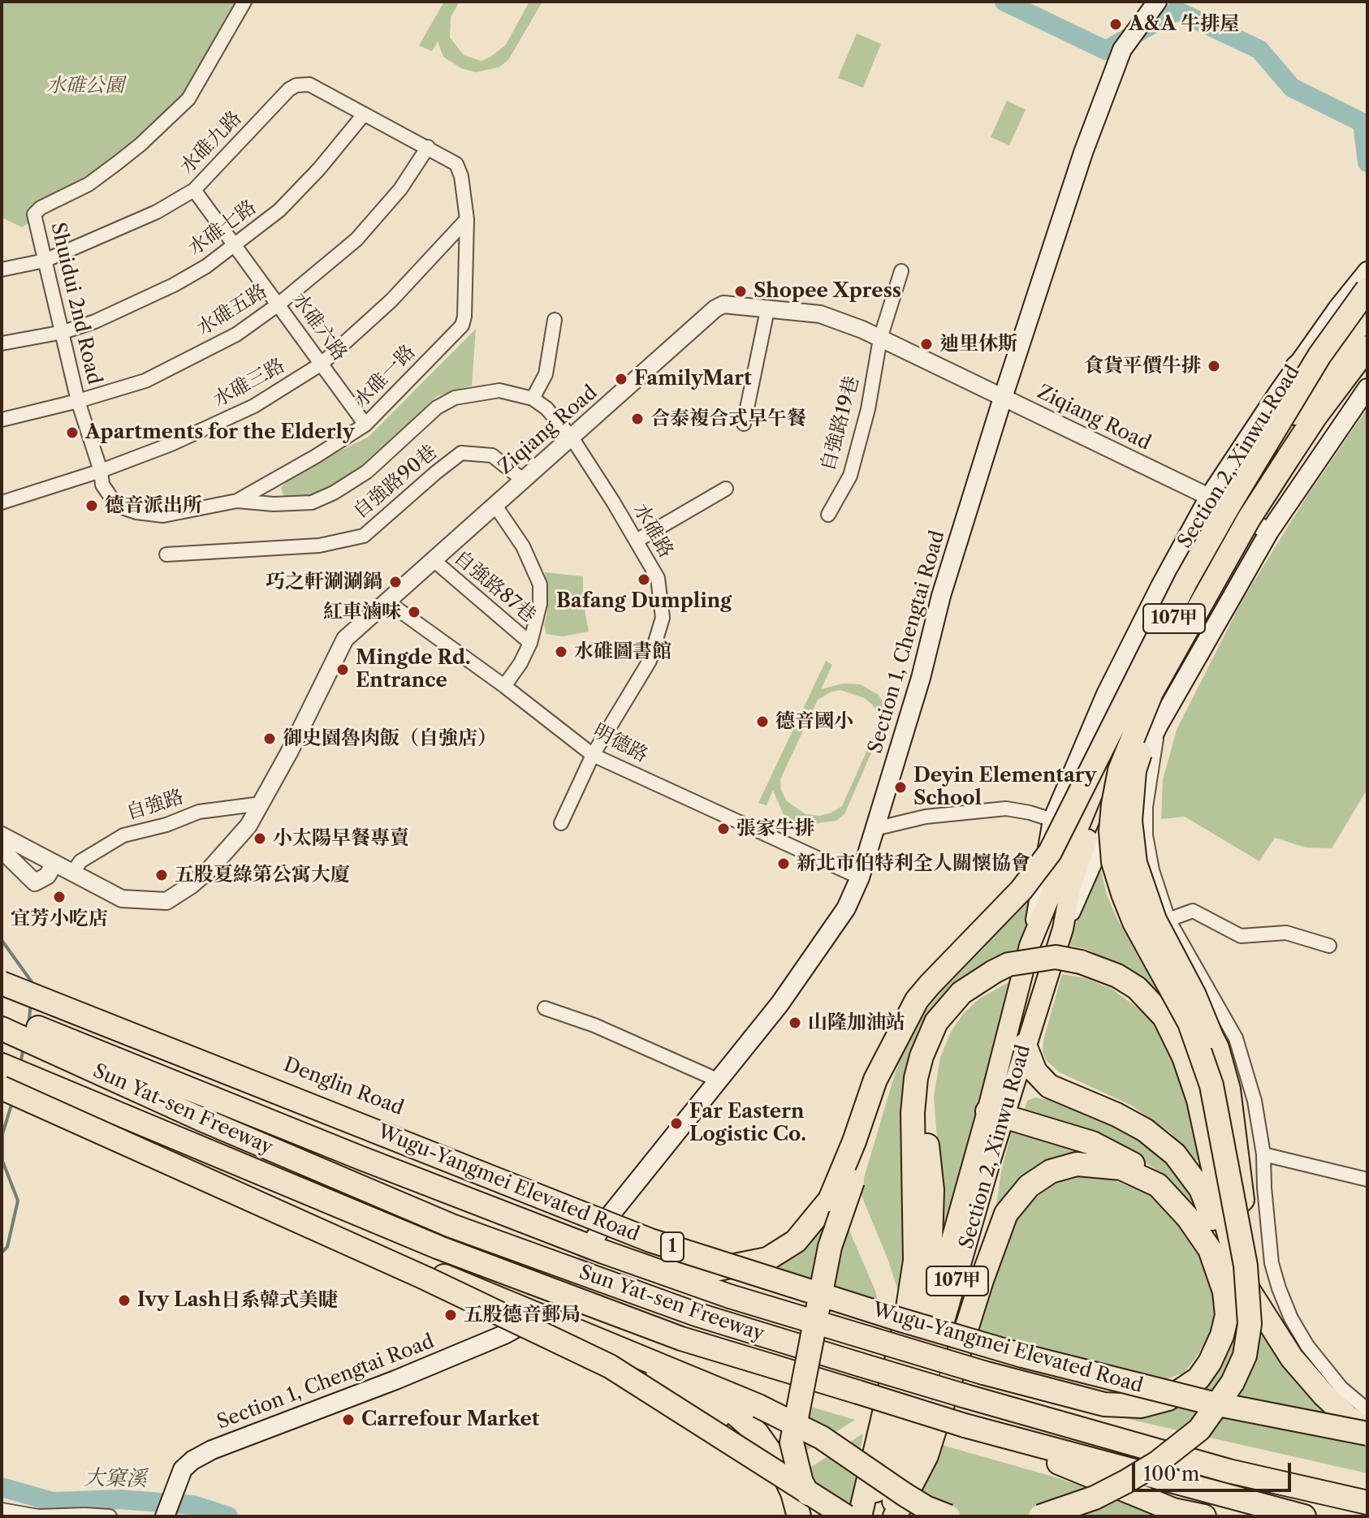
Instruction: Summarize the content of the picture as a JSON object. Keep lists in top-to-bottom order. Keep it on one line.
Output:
{"streets":{"highway":["Sun Yat-sen Freeway","Wugu-Yangmei Elevated Road","1"],"main road":["Section 2, Xinwu Road","107甲","Section 1, Chengtai Road"],"street":["水碓九路","水碓七路","Shuidui 2nd Road","水碓五路","水碓六路","水碓一路","水碓三路","Ziqiang Road","自強路19巷","自強路90巷","水碓路","自強路87巷","明德路","自強路","Denglin Road"]},"crossings":[["水碓九路","水碓七路"],["水碓九路","Shuidui 2nd Road"],["水碓九路","水碓六路"],["水碓七路","Shuidui 2nd Road"],["水碓七路","水碓六路"],["Shuidui 2nd Road","水碓五路"],["Shuidui 2nd Road","水碓一路"],["Shuidui 2nd Road","水碓三路"],["水碓五路","水碓六路"],["水碓五路","水碓一路"],["水碓六路","水碓一路"],["水碓六路","水碓三路"],["水碓一路","水碓三路"],["水碓一路","Ziqiang Road"],["水碓一路","水碓路"],["Ziqiang Road","自強路19巷"],["Ziqiang Road","Section 2, Xinwu Road"],["Ziqiang Road","自強路90巷"],["Ziqiang Road","水碓路"],["Ziqiang Road","自強路87巷"],["Ziqiang Road","Section 1, Chengtai Road"],["Ziqiang Road","明德路"],["Ziqiang Road","自強路"],["水碓路","明德路"],["Section 1, Chengtai Road","明德路"],["Section 1, Chengtai Road","Denglin Road"]],"water":["大窠溪"],"parks":["水碓公園"],"places":["A&A 牛排屋","Shopee Xpress","迪里休斯","食貨平價牛排","FamilyMart","合泰複合式早午餐","Apartments for the Elderly","德音派出所","Bafang Dumpling","巧之軒涮涮鍋","紅車滷味","水碓圖書館","Mingde Rd. Entrance","德音國小","御史園魯肉飯（自強店）","Deyin Elementary School","張家牛排","小太陽早餐專賣","新北市伯特利全人關懷協會","五股夏綠第公寓大廈","宜芳小吃店","山隆加油站","Far Eastern Logistic Co.","Ivy Lash日系韓式美睫","五股德音郵局","Carrefour Market"],"scale_bar":"100 m"}
